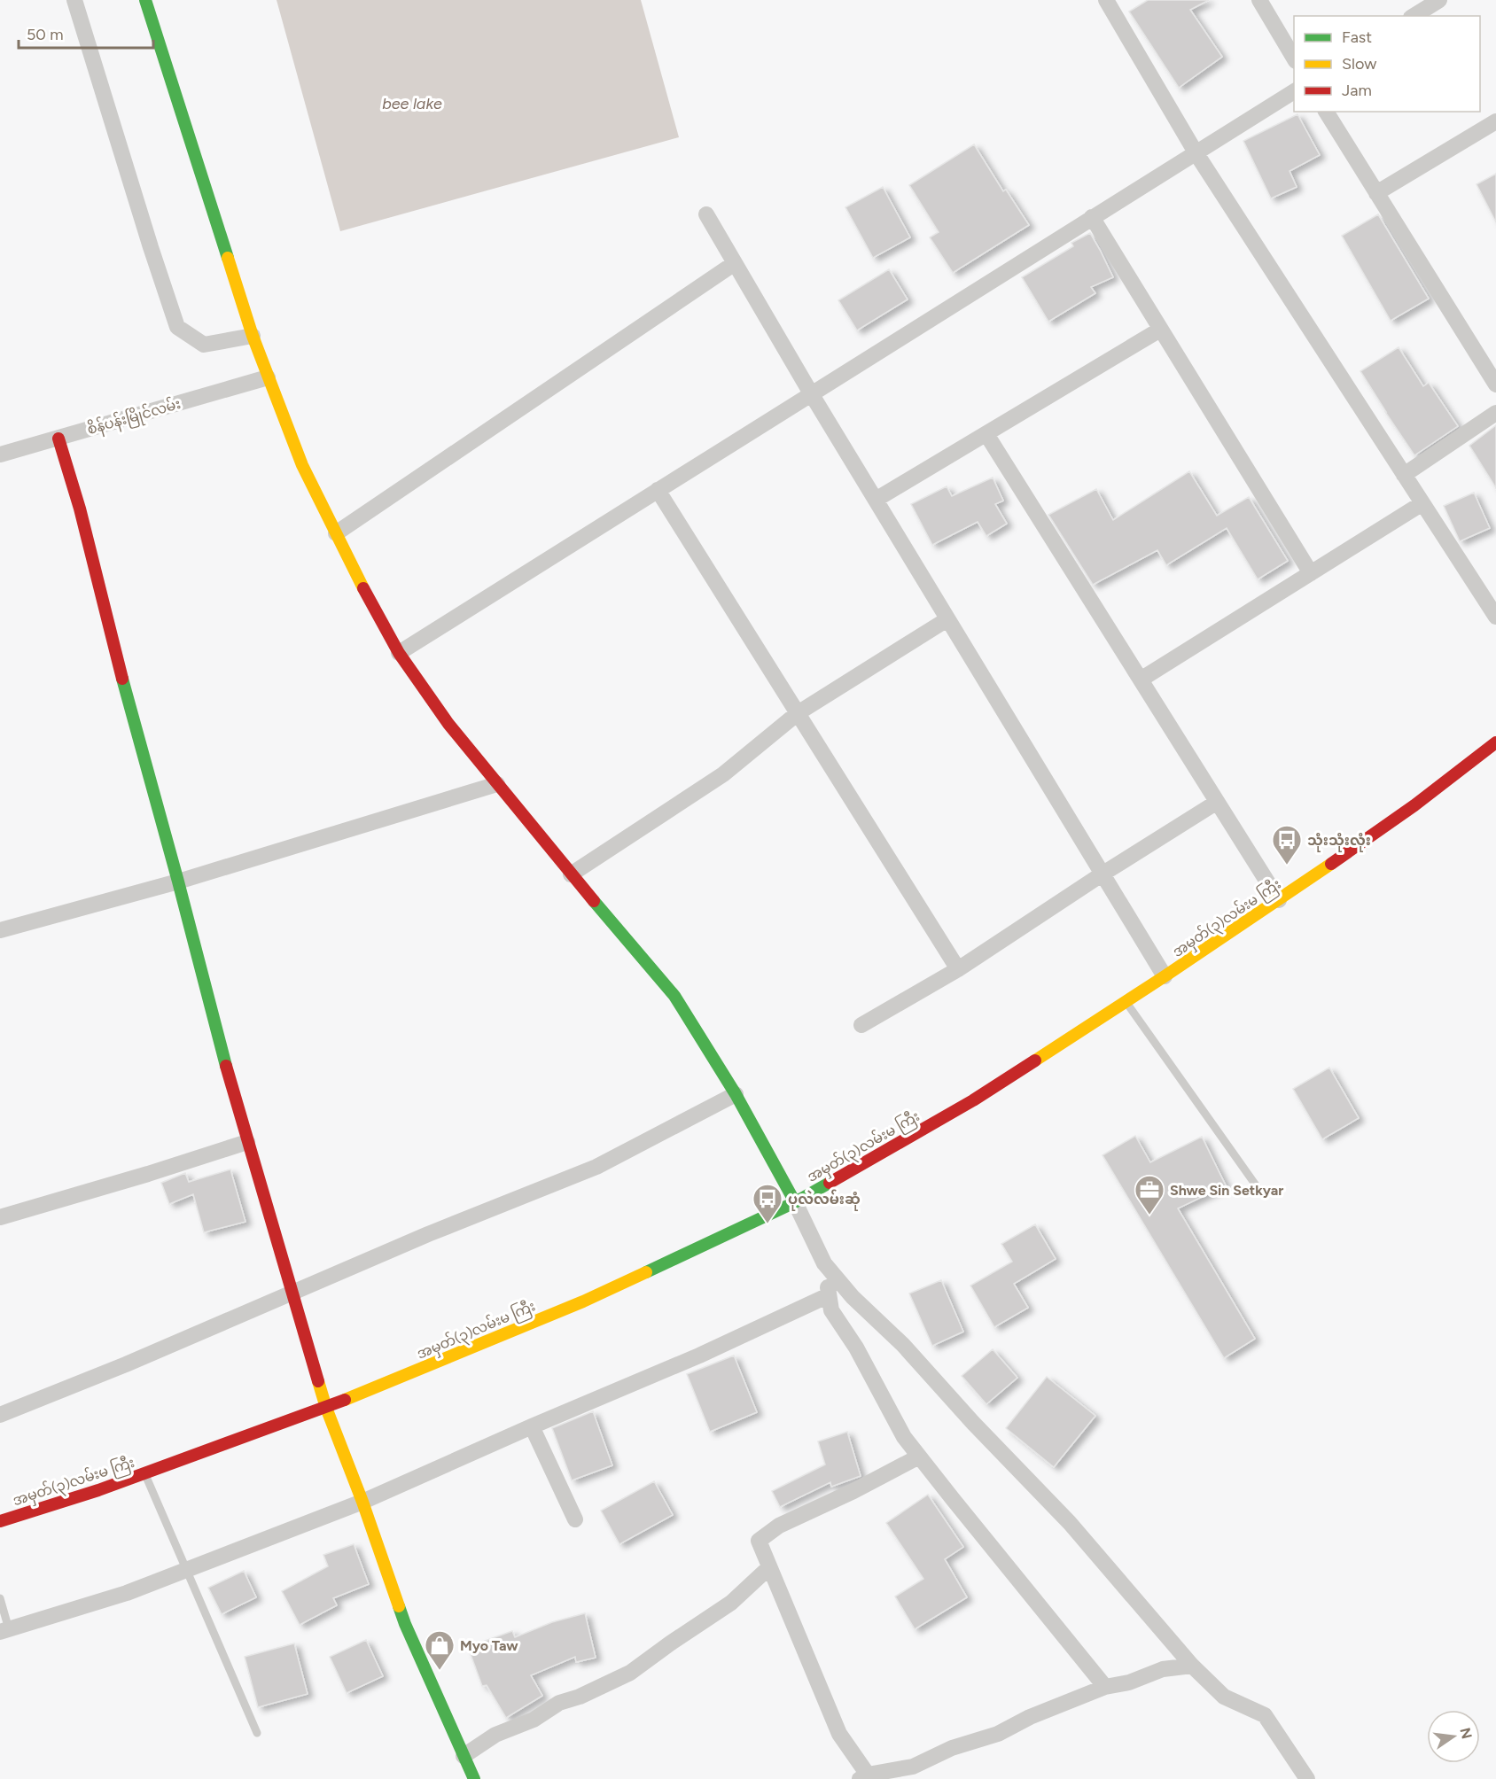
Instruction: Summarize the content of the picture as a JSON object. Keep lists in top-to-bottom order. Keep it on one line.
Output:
{"streets":{"street":["စိန်ပန်းမြိုင်လမ်း","အမှတ်(၃)လမ်းမ ကြီး"]},"water":["bee lake"],"places":{"bus stop":["သုံးသုံးလုံး","ပုလဲလမ်းဆုံ"],"office":["Shwe Sin Setkyar"],"shop":["Myo Taw"]},"legend":["Fast","Slow","Jam"],"scale_bar":"50 m","north":"right"}
